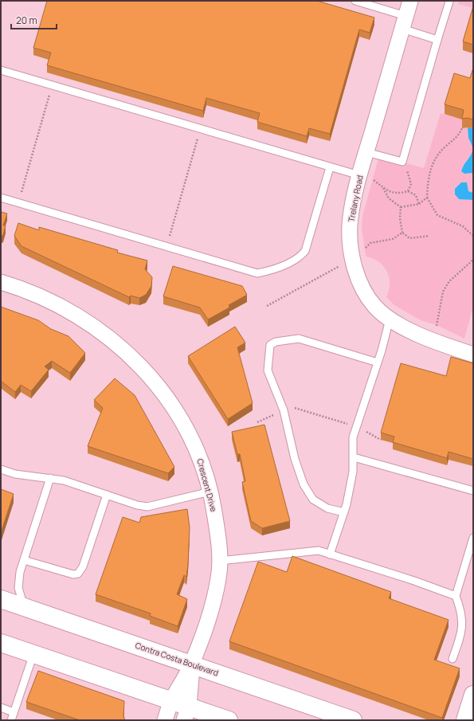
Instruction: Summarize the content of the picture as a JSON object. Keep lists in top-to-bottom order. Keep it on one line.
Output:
{"streets":{"main road":["Contra Costa Boulevard"],"street":["Trelany Road","Crescent Drive"]},"crossings":[["Crescent Drive","Contra Costa Boulevard"]],"scale_bar":"20 m"}
